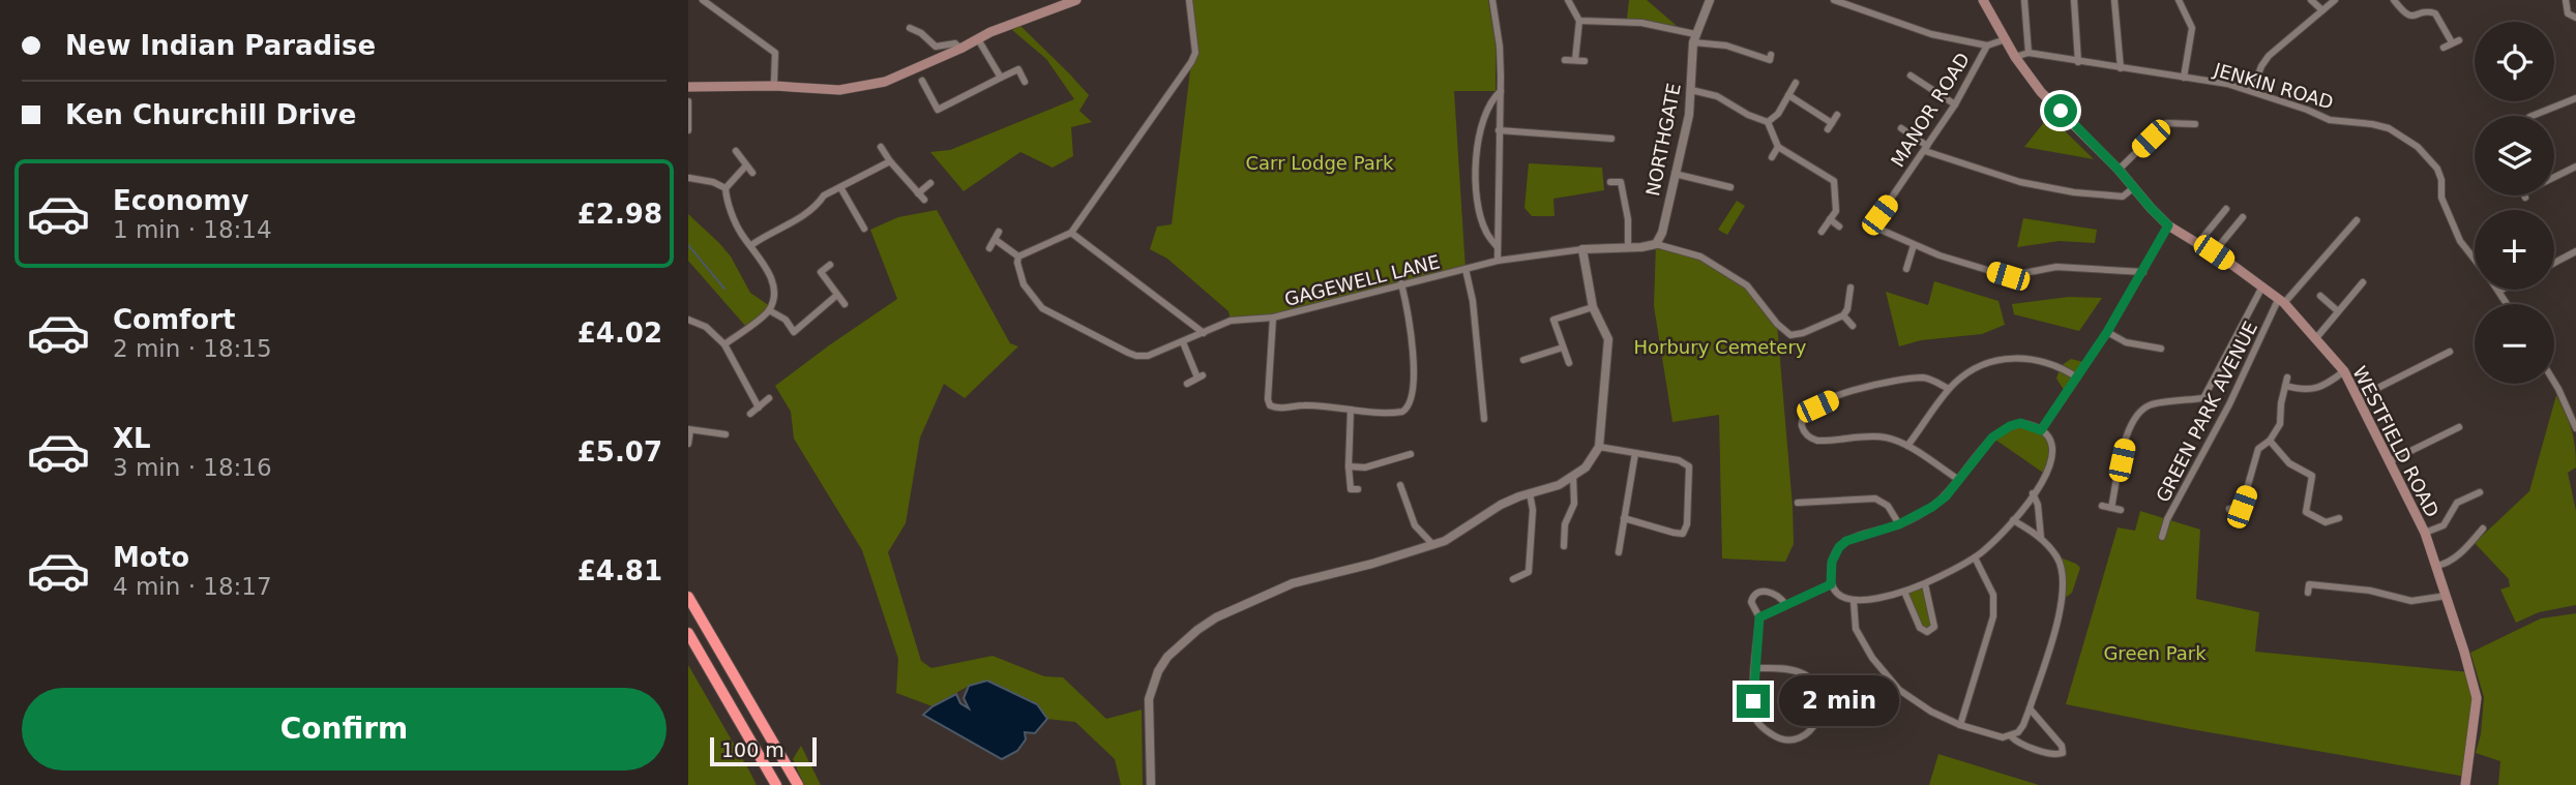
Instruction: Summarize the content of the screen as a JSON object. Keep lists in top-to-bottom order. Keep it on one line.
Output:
{"streets":{"main road":["WESTFIELD ROAD"],"street":["JENKIN ROAD","MANOR ROAD","NORTHGATE","GAGEWELL LANE","GREEN PARK AVENUE"]},"crossings":[["JENKIN ROAD","WESTFIELD ROAD"],["GREEN PARK AVENUE","WESTFIELD ROAD"]],"parks":["Carr Lodge Park","Horbury Cemetery","Green Park"],"scale_bar":"100 m","page":{"banner":["New Indian Paradise","Ken Churchill Drive"],"map_buttons":["+","−"],"list":[{"name":"Economy","note":"1 min · 18:14","value":"£2.98"},{"name":"Comfort","note":"2 min · 18:15","value":"£4.02"},{"name":"XL","note":"3 min · 18:16","value":"£5.07"},{"name":"Moto","note":"4 min · 18:17","value":"£4.81"}],"buttons":"Confirm","bubble":"2 min","scale":"100 m"}}
